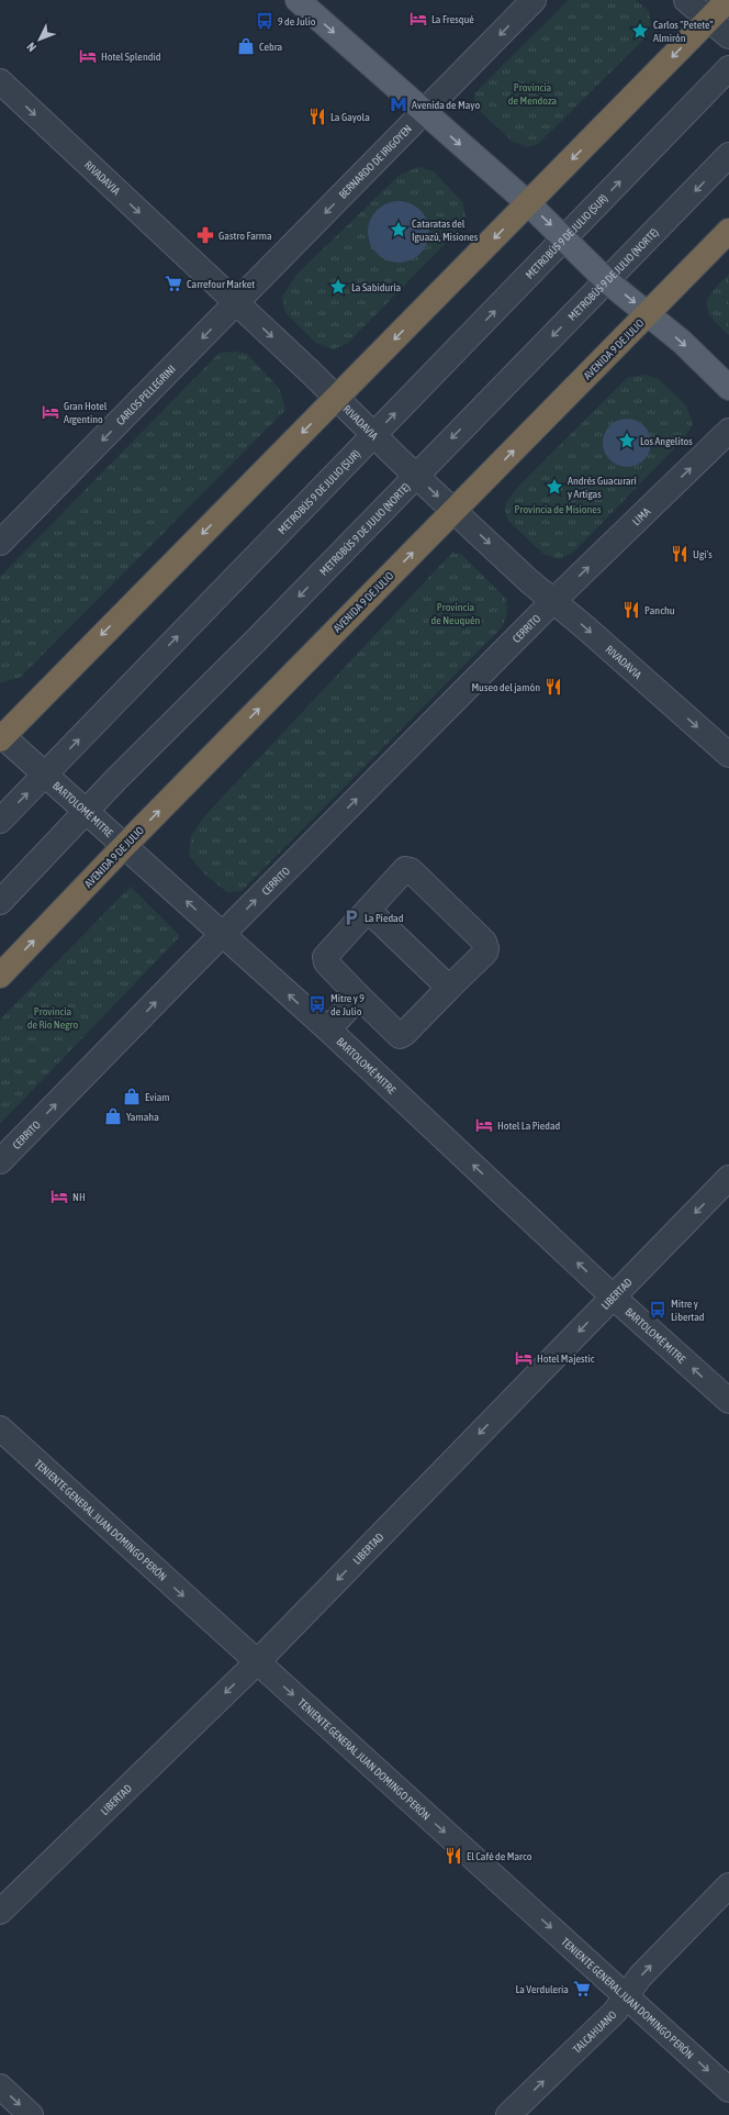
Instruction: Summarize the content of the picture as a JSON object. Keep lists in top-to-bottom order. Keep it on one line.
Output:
{"streets":{"highway":["AVENIDA 9 DE JULIO"],"street":["BERNARDO DE IRIGOYEN","RIVADAVIA","METROBÚS 9 DE JULIO (SUR)","METROBÚS 9 DE JULIO (NORTE)","CARLOS PELLEGRINI","LIMA","CERRITO","BARTOLOMÉ MITRE","LIBERTAD","TENIENTE GENERAL JUAN DOMINGO PERÓN","TALCAHUANO"]},"crossings":[["BERNARDO DE IRIGOYEN","RIVADAVIA"],["BERNARDO DE IRIGOYEN","CARLOS PELLEGRINI"],["RIVADAVIA","METROBÚS 9 DE JULIO (SUR)"],["RIVADAVIA","METROBÚS 9 DE JULIO (NORTE)"],["RIVADAVIA","AVENIDA 9 DE JULIO"],["RIVADAVIA","CARLOS PELLEGRINI"],["RIVADAVIA","LIMA"],["RIVADAVIA","CERRITO"],["METROBÚS 9 DE JULIO (SUR)","BARTOLOMÉ MITRE"],["METROBÚS 9 DE JULIO (NORTE)","BARTOLOMÉ MITRE"],["AVENIDA 9 DE JULIO","BARTOLOMÉ MITRE"],["LIMA","CERRITO"],["CERRITO","BARTOLOMÉ MITRE"],["BARTOLOMÉ MITRE","LIBERTAD"],["LIBERTAD","TENIENTE GENERAL JUAN DOMINGO PERÓN"],["TENIENTE GENERAL JUAN DOMINGO PERÓN","TALCAHUANO"]],"one_way":["BERNARDO DE IRIGOYEN","RIVADAVIA","METROBÚS 9 DE JULIO (SUR)","METROBÚS 9 DE JULIO (NORTE)","CARLOS PELLEGRINI","LIMA","CERRITO","BARTOLOMÉ MITRE","LIBERTAD","TENIENTE GENERAL JUAN DOMINGO PERÓN","TALCAHUANO"],"parks":["Provincia de Mendoza","Provincia de Misiones","Provincia de Neuquén","Provincia de Río Negro"],"places":{"hotel":["La Fresqué","Hotel Splendid","Gran Hotel Argentino","Hotel La Piedad","NH","Hotel Majestic"],"bus stop":["9 de Julio","Mitre y 9 de Julio","Mitre y Libertad"],"place":["Carlos \"Petete\" Almirón","Cataratas del Iguazú, Misiones","La Sabiduría","Los Angelitos","Andrés Guacurarí y Artigas"],"shop":["Cebra","Eviam","Yamaha"],"metro station":["Avenida de Mayo"],"restaurant":["La Gayola","Ugi's","Panchu","Museo del jamón","El Café de Marco"],"pharmacy":["Gastro Farma"],"supermarket":["Carrefour Market","La Verduleria"],"parking":["La Piedad"]},"north":"bottom left"}
